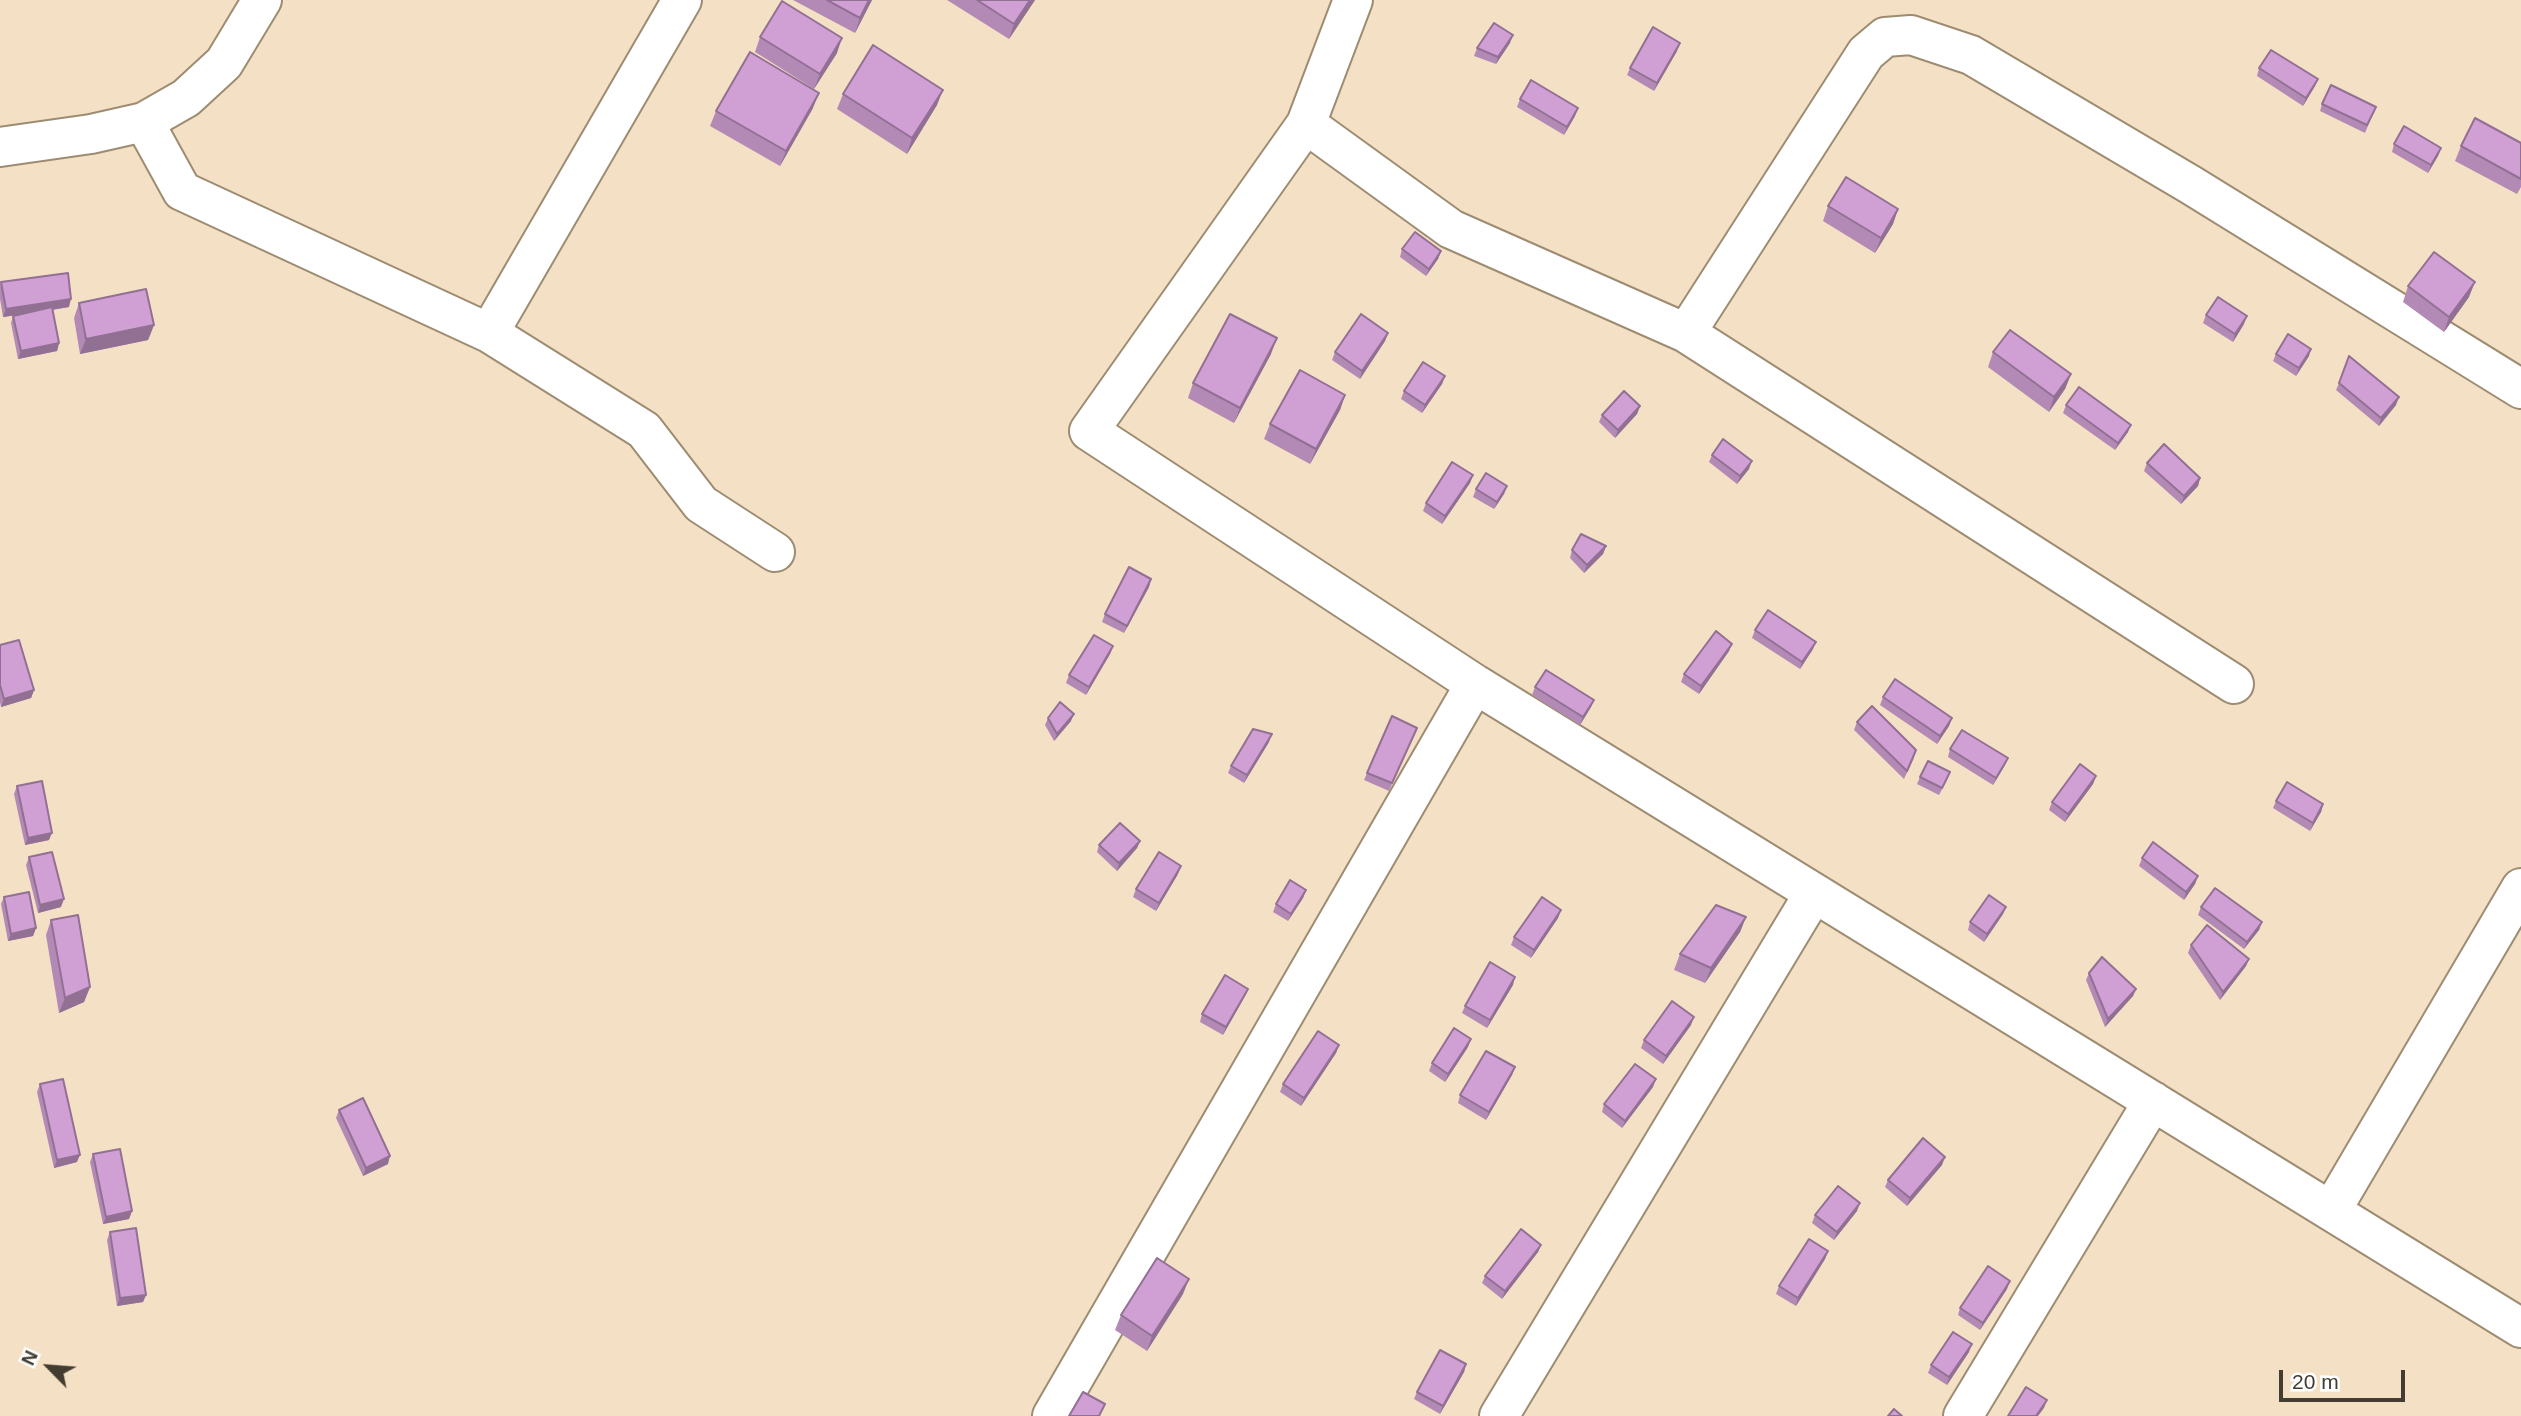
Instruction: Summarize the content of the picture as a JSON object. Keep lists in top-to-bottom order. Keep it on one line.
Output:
{"scale_bar":"20 m","north":"top left"}
